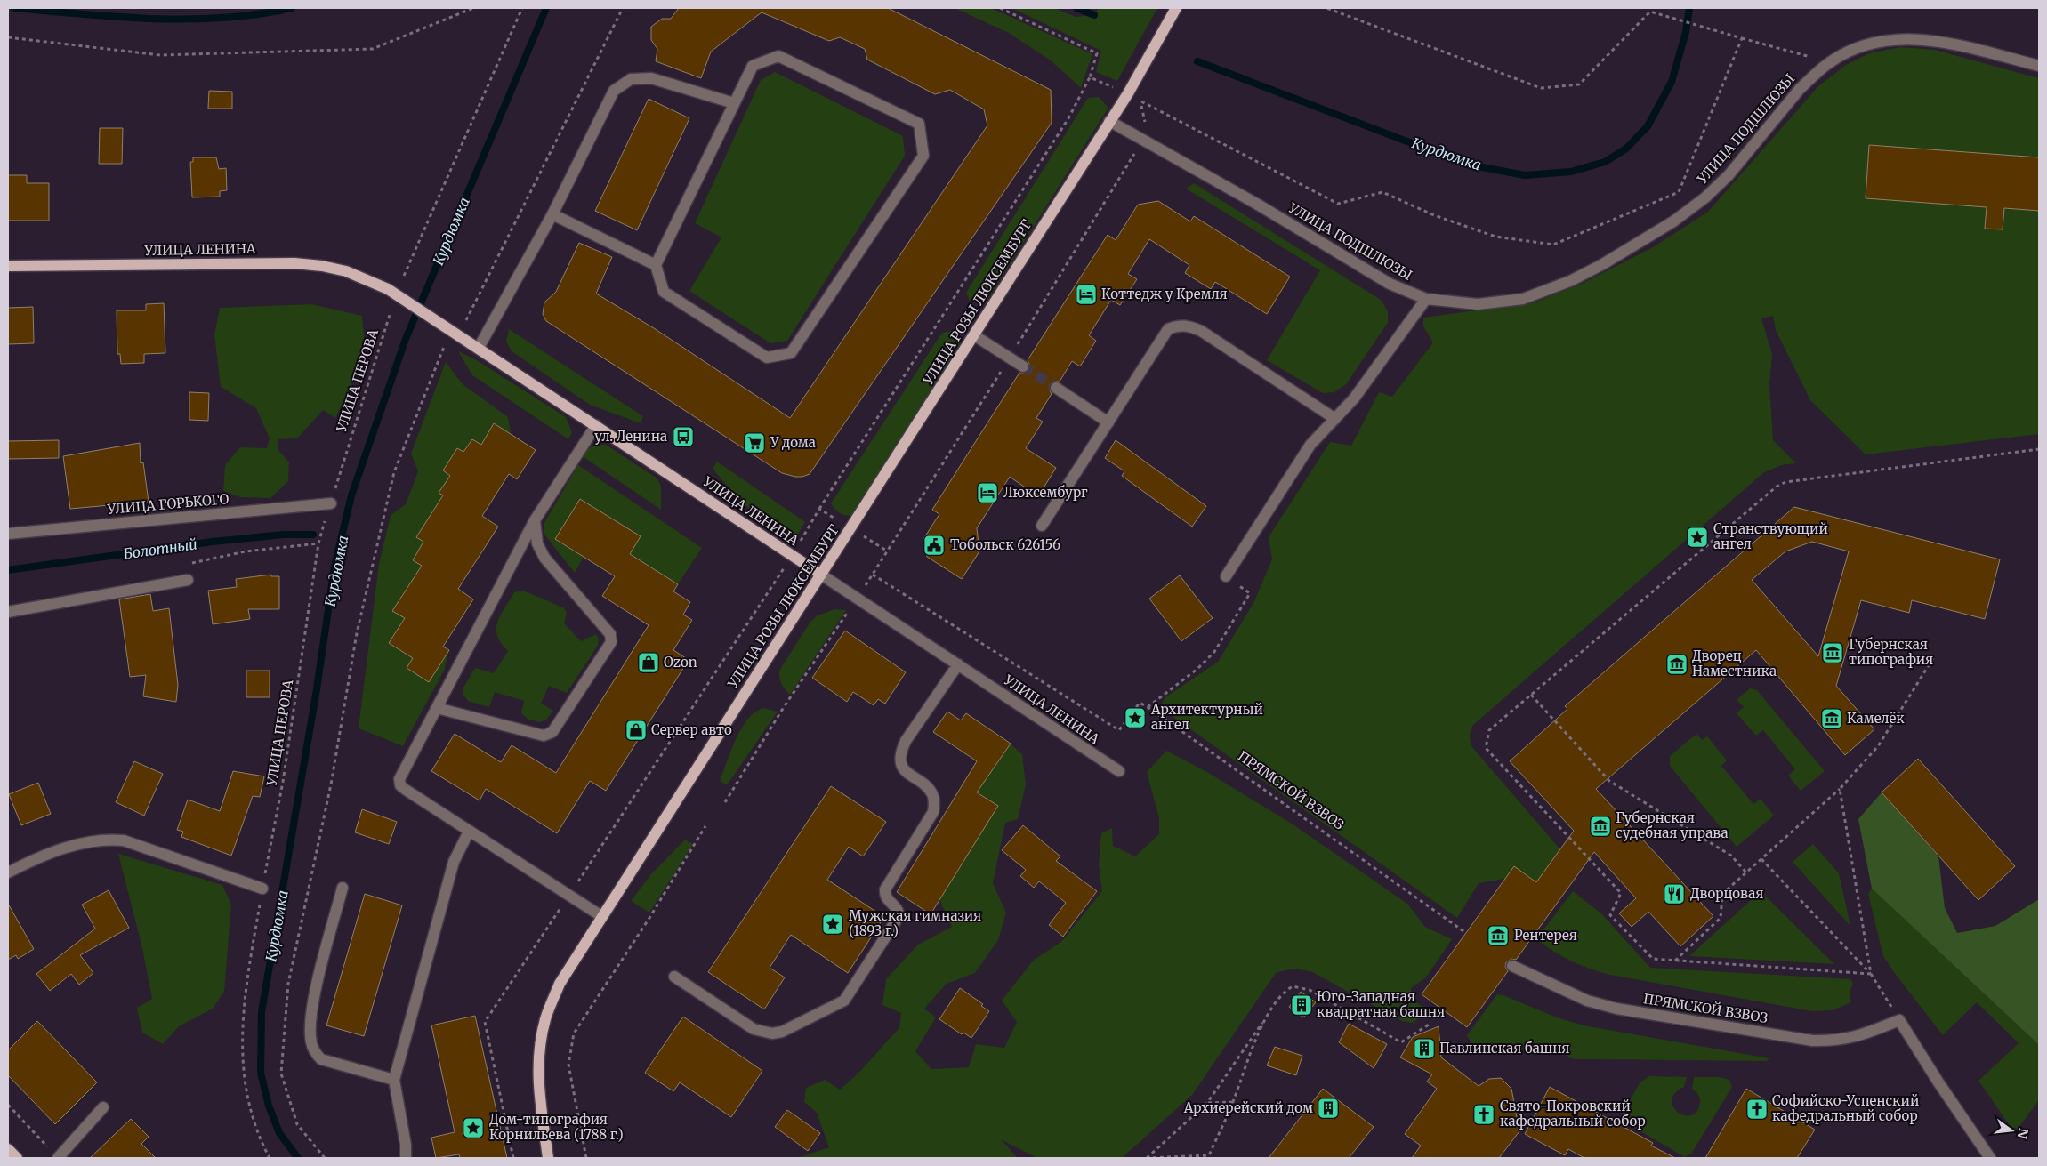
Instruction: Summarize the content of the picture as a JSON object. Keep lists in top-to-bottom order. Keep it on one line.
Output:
{"streets":{"main road":["УЛИЦА ЛЕНИНА","УЛИЦА РОЗЫ ЛЮКСЕМБУРГ"],"street":["УЛИЦА ПОДШЛЮЗЫ","УЛИЦА ГОРЬКОГО","ПРЯМСКОЙ ВЗВОЗ"],"path":["УЛИЦА ПЕРОВА"]},"crossings":[["УЛИЦА ПОДШЛЮЗЫ","УЛИЦА РОЗЫ ЛЮКСЕМБУРГ"],["УЛИЦА ЛЕНИНА","УЛИЦА РОЗЫ ЛЮКСЕМБУРГ"],["УЛИЦА ПЕРОВА","УЛИЦА ГОРЬКОГО"]],"water":["Курдюмка","Болотный"],"places":{"hotel":["Коттедж у Кремля","Люксембург"],"bus stop":["ул. Ленина"],"supermarket":["У дома"],"place":["Странствующий ангел","Архитектурный ангел","Мужская гимназия (1893 г.)","Дом-типография Корнильева (1788 г.)"],"public building":["Тобольск 626156"],"museum":["Губернская типография","Дворец Наместника","Камелёк","Губернская судебная управа","Рентерея"],"shop":["Ozon","Сервер авто"],"restaurant":["Дворцовая"],"building":["Юго-Западная квадратная башня","Павлинская башня","Архиерейский дом"],"church":["Софийско-Успенский кафедральный собор","Свято-Покровский кафедральный собор"]},"north":"right"}
